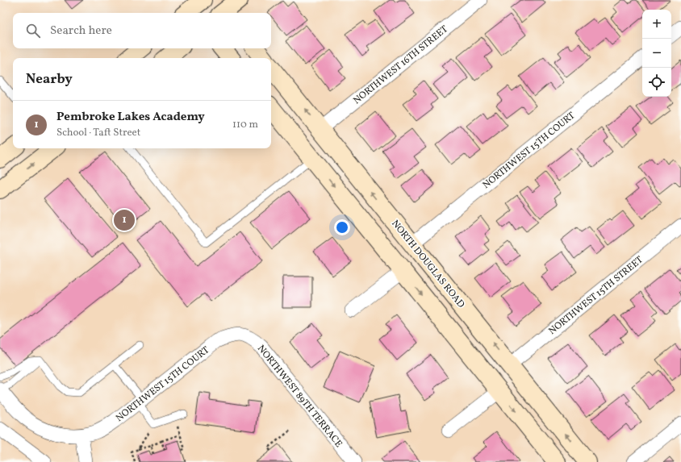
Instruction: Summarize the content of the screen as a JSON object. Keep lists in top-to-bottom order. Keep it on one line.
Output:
{"streets":{"main road":["NORTH DOUGLAS ROAD"],"street":["NORTHWEST 16TH STREET","NORTHWEST 15TH COURT","NORTHWEST 15TH STREET","NORTHWEST 89TH TERRACE"]},"crossings":[["NORTHWEST 16TH STREET","NORTH DOUGLAS ROAD"],["NORTHWEST 15TH COURT","NORTH DOUGLAS ROAD"],["NORTHWEST 15TH COURT","NORTHWEST 89TH TERRACE"],["NORTH DOUGLAS ROAD","NORTHWEST 15TH STREET"]],"page":{"map_buttons":["+","−"],"search":"Search here","heading":"Nearby","list":[{"mark":"1","name":"Pembroke Lakes Academy","note":"School · Taft Street","value":"110 m"}],"pins":"1"}}
